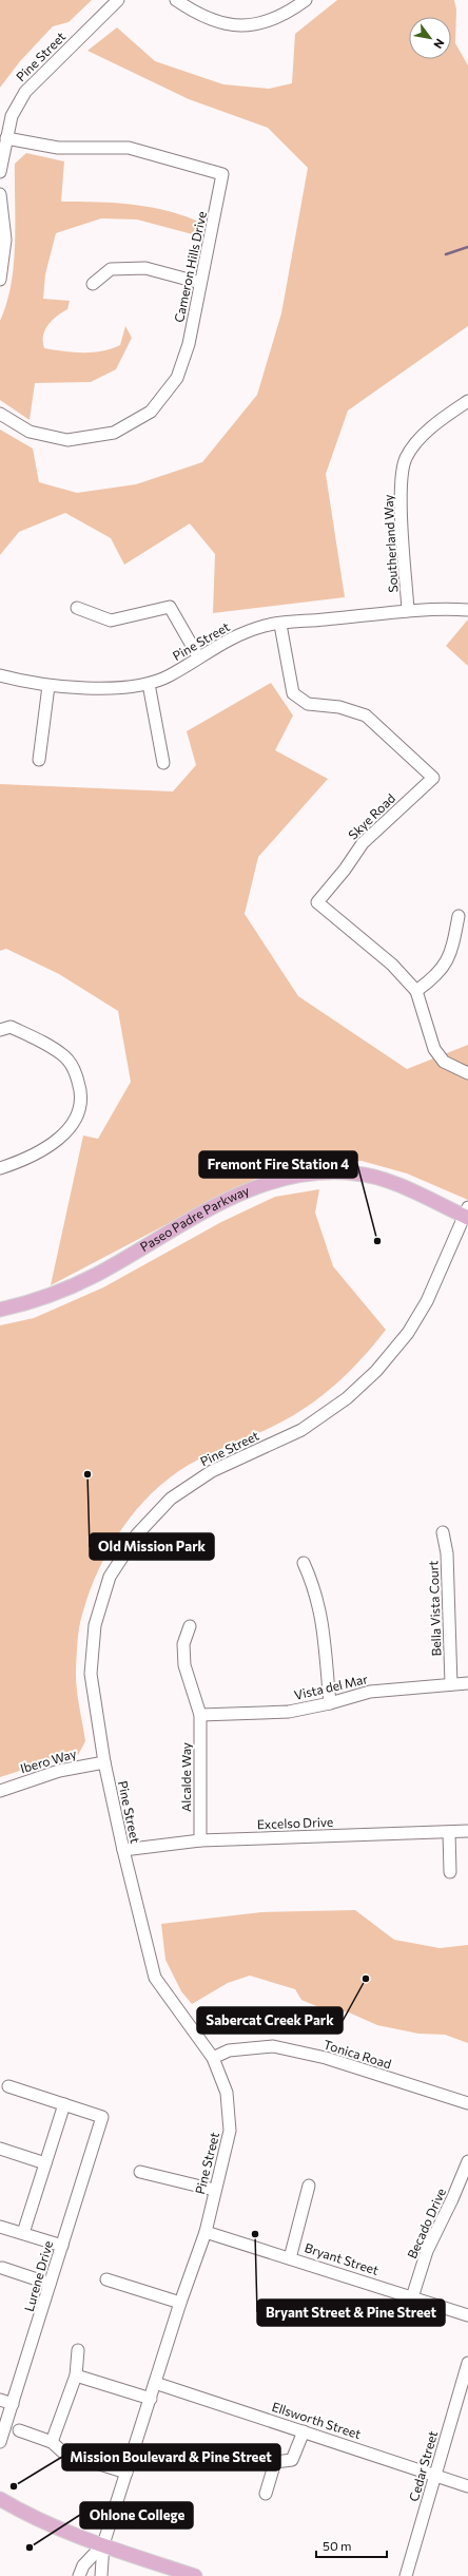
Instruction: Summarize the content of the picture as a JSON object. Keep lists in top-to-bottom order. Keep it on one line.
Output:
{"streets":{"main road":["Paseo Padre Parkway"],"street":["Pine Street","Cameron Hills Drive","Southerland Way","Skye Road","Bella Vista Court","Vista del Mar","Ibero Way","Alcalde Way","Excelso Drive","Tonica Road","Becado Drive","Bryant Street","Lurene Drive","Ellsworth Street","Cedar Street"]},"crossings":[["Pine Street","Cameron Hills Drive"],["Pine Street","Southerland Way"],["Pine Street","Skye Road"],["Pine Street","Paseo Padre Parkway"],["Pine Street","Ibero Way"],["Pine Street","Excelso Drive"],["Pine Street","Tonica Road"],["Pine Street","Bryant Street"],["Pine Street","Ellsworth Street"],["Bella Vista Court","Vista del Mar"],["Vista del Mar","Alcalde Way"],["Alcalde Way","Excelso Drive"],["Becado Drive","Bryant Street"],["Ellsworth Street","Cedar Street"]],"places":["Fremont Fire Station 4","Old Mission Park","Sabercat Creek Park","Bryant Street & Pine Street","Mission Boulevard & Pine Street","Ohlone College"],"scale_bar":"50 m","north":"bottom right"}
